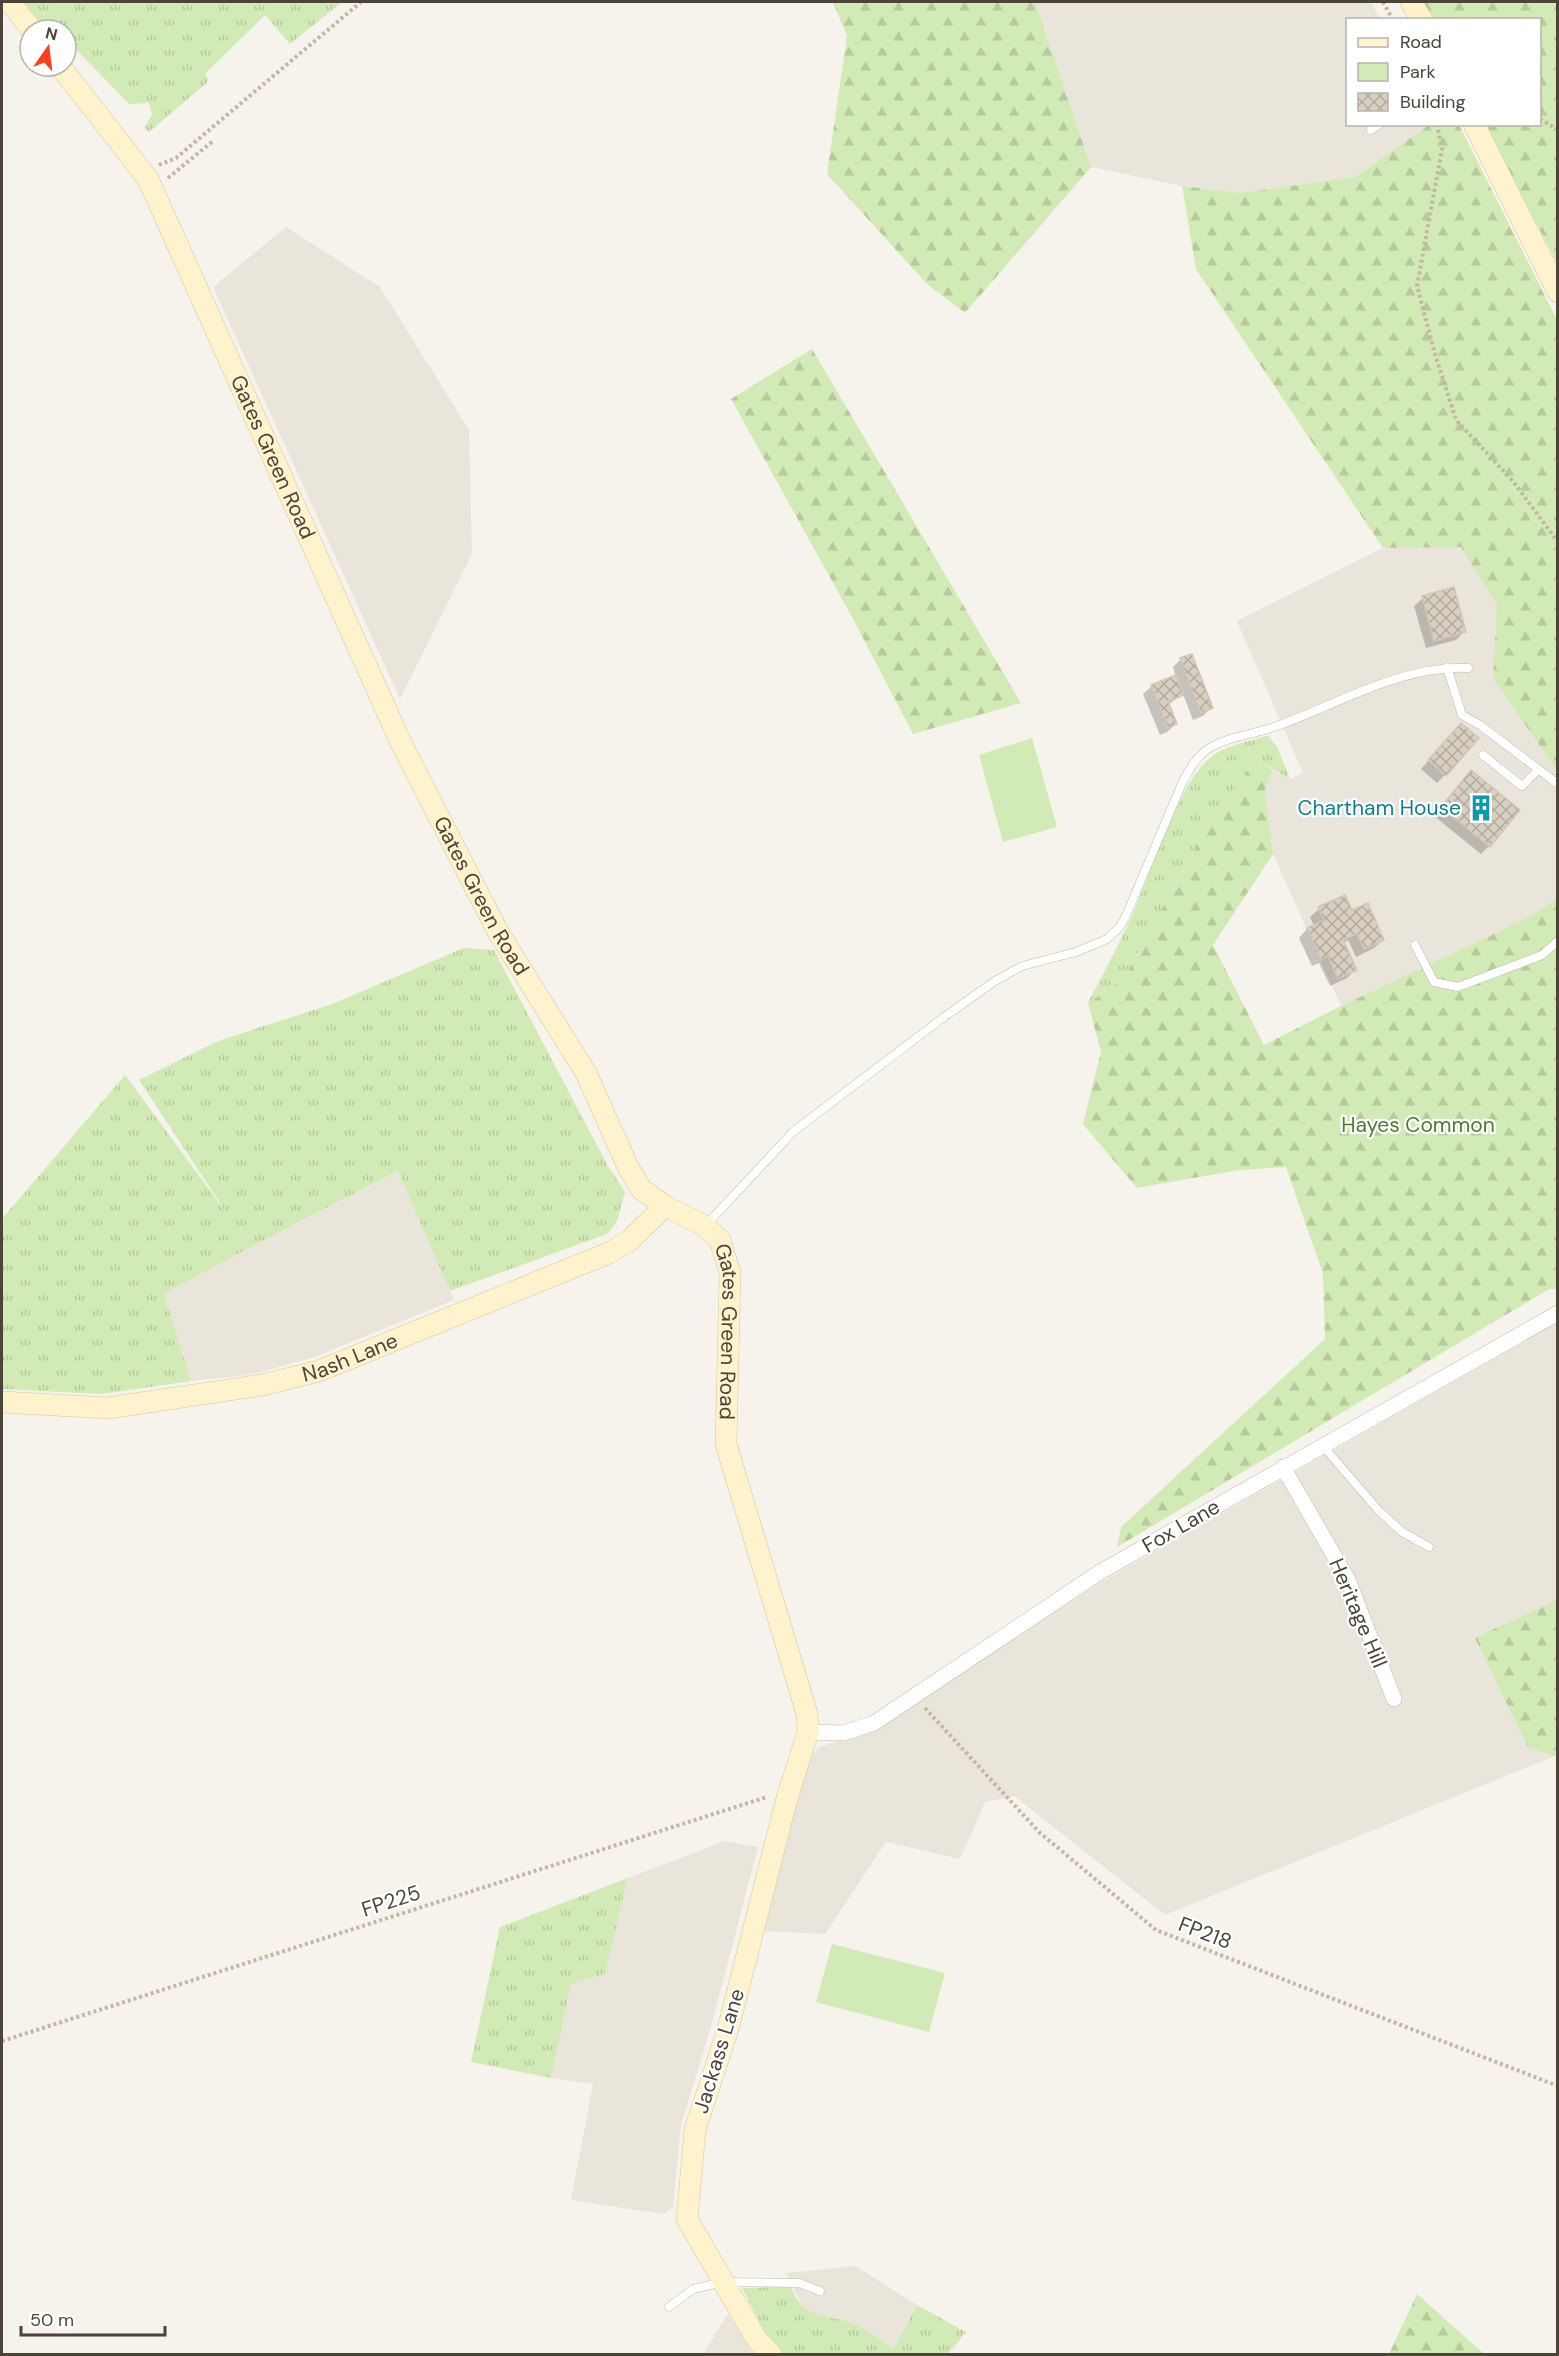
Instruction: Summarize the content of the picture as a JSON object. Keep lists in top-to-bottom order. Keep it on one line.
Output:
{"streets":{"street":["Gates Green Road","Nash Lane","Fox Lane","Heritage Hill","Jackass Lane"],"path":["FP225","FP218"]},"crossings":[["Gates Green Road","Nash Lane"],["Gates Green Road","Fox Lane"],["Gates Green Road","Jackass Lane"],["Fox Lane","Heritage Hill"],["Fox Lane","FP218"],["Fox Lane","Jackass Lane"],["FP225","Jackass Lane"]],"parks":["Hayes Common"],"places":{"building":["Chartham House"]},"legend":["Road","Park","Building"],"scale_bar":"50 m","north":"top"}
